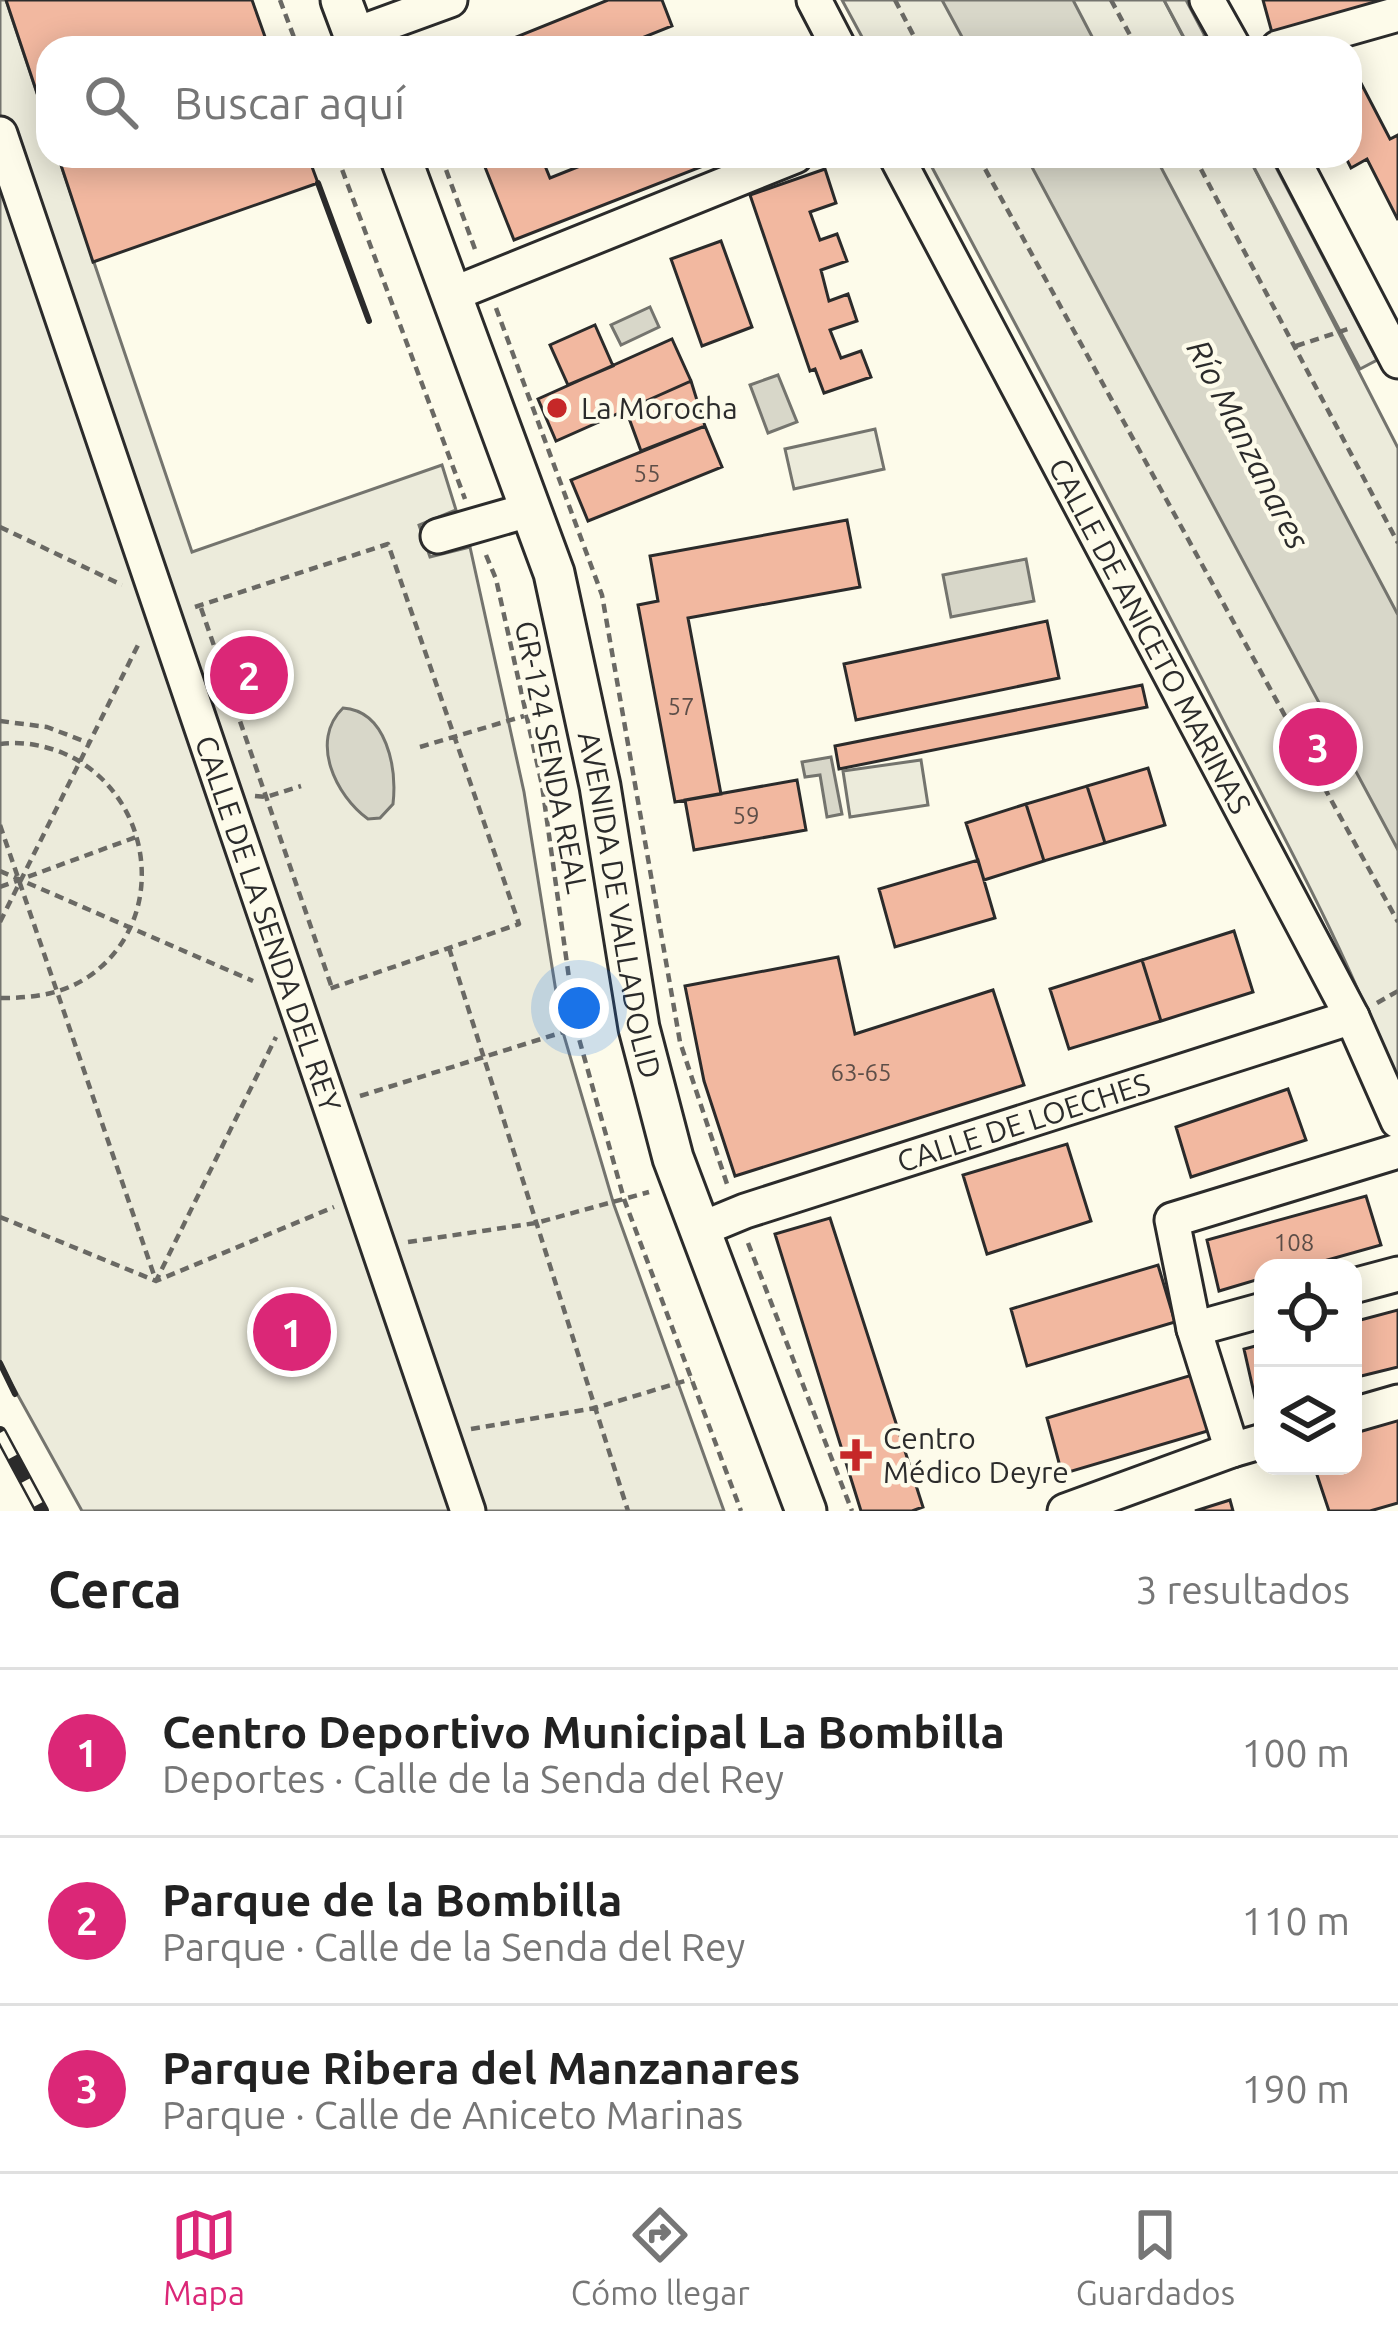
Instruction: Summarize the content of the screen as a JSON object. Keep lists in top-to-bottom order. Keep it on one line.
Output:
{"streets":{"main road":["AVENIDA DE VALLADOLID"],"street":["CALLE DE ANICETO MARINAS","CALLE DE LA SENDA DEL REY","CALLE DE LOECHES"],"path":["GR-124 SENDA REAL"]},"crossings":[["CALLE DE ANICETO MARINAS","CALLE DE LOECHES"],["AVENIDA DE VALLADOLID","CALLE DE LOECHES"]],"water":["Río Manzanares"],"places":{"other":["La Morocha"],"health":["Centro Médico Deyre"]},"house_numbers":["55","57","59","63-65","108"],"page":{"search":"Buscar aquí","pins":["2","3","1"],"heading":["Cerca","3 resultados"],"list":[{"mark":"1","name":"Centro Deportivo Municipal La Bombilla","note":"Deportes · Calle de la Senda del Rey","value":"100 m"},{"mark":"2","name":"Parque de la Bombilla","note":"Parque · Calle de la Senda del Rey","value":"110 m"},{"mark":"3","name":"Parque Ribera del Manzanares","note":"Parque · Calle de Aniceto Marinas","value":"190 m"}],"nav":["Mapa","Cómo llegar","Guardados"]}}
